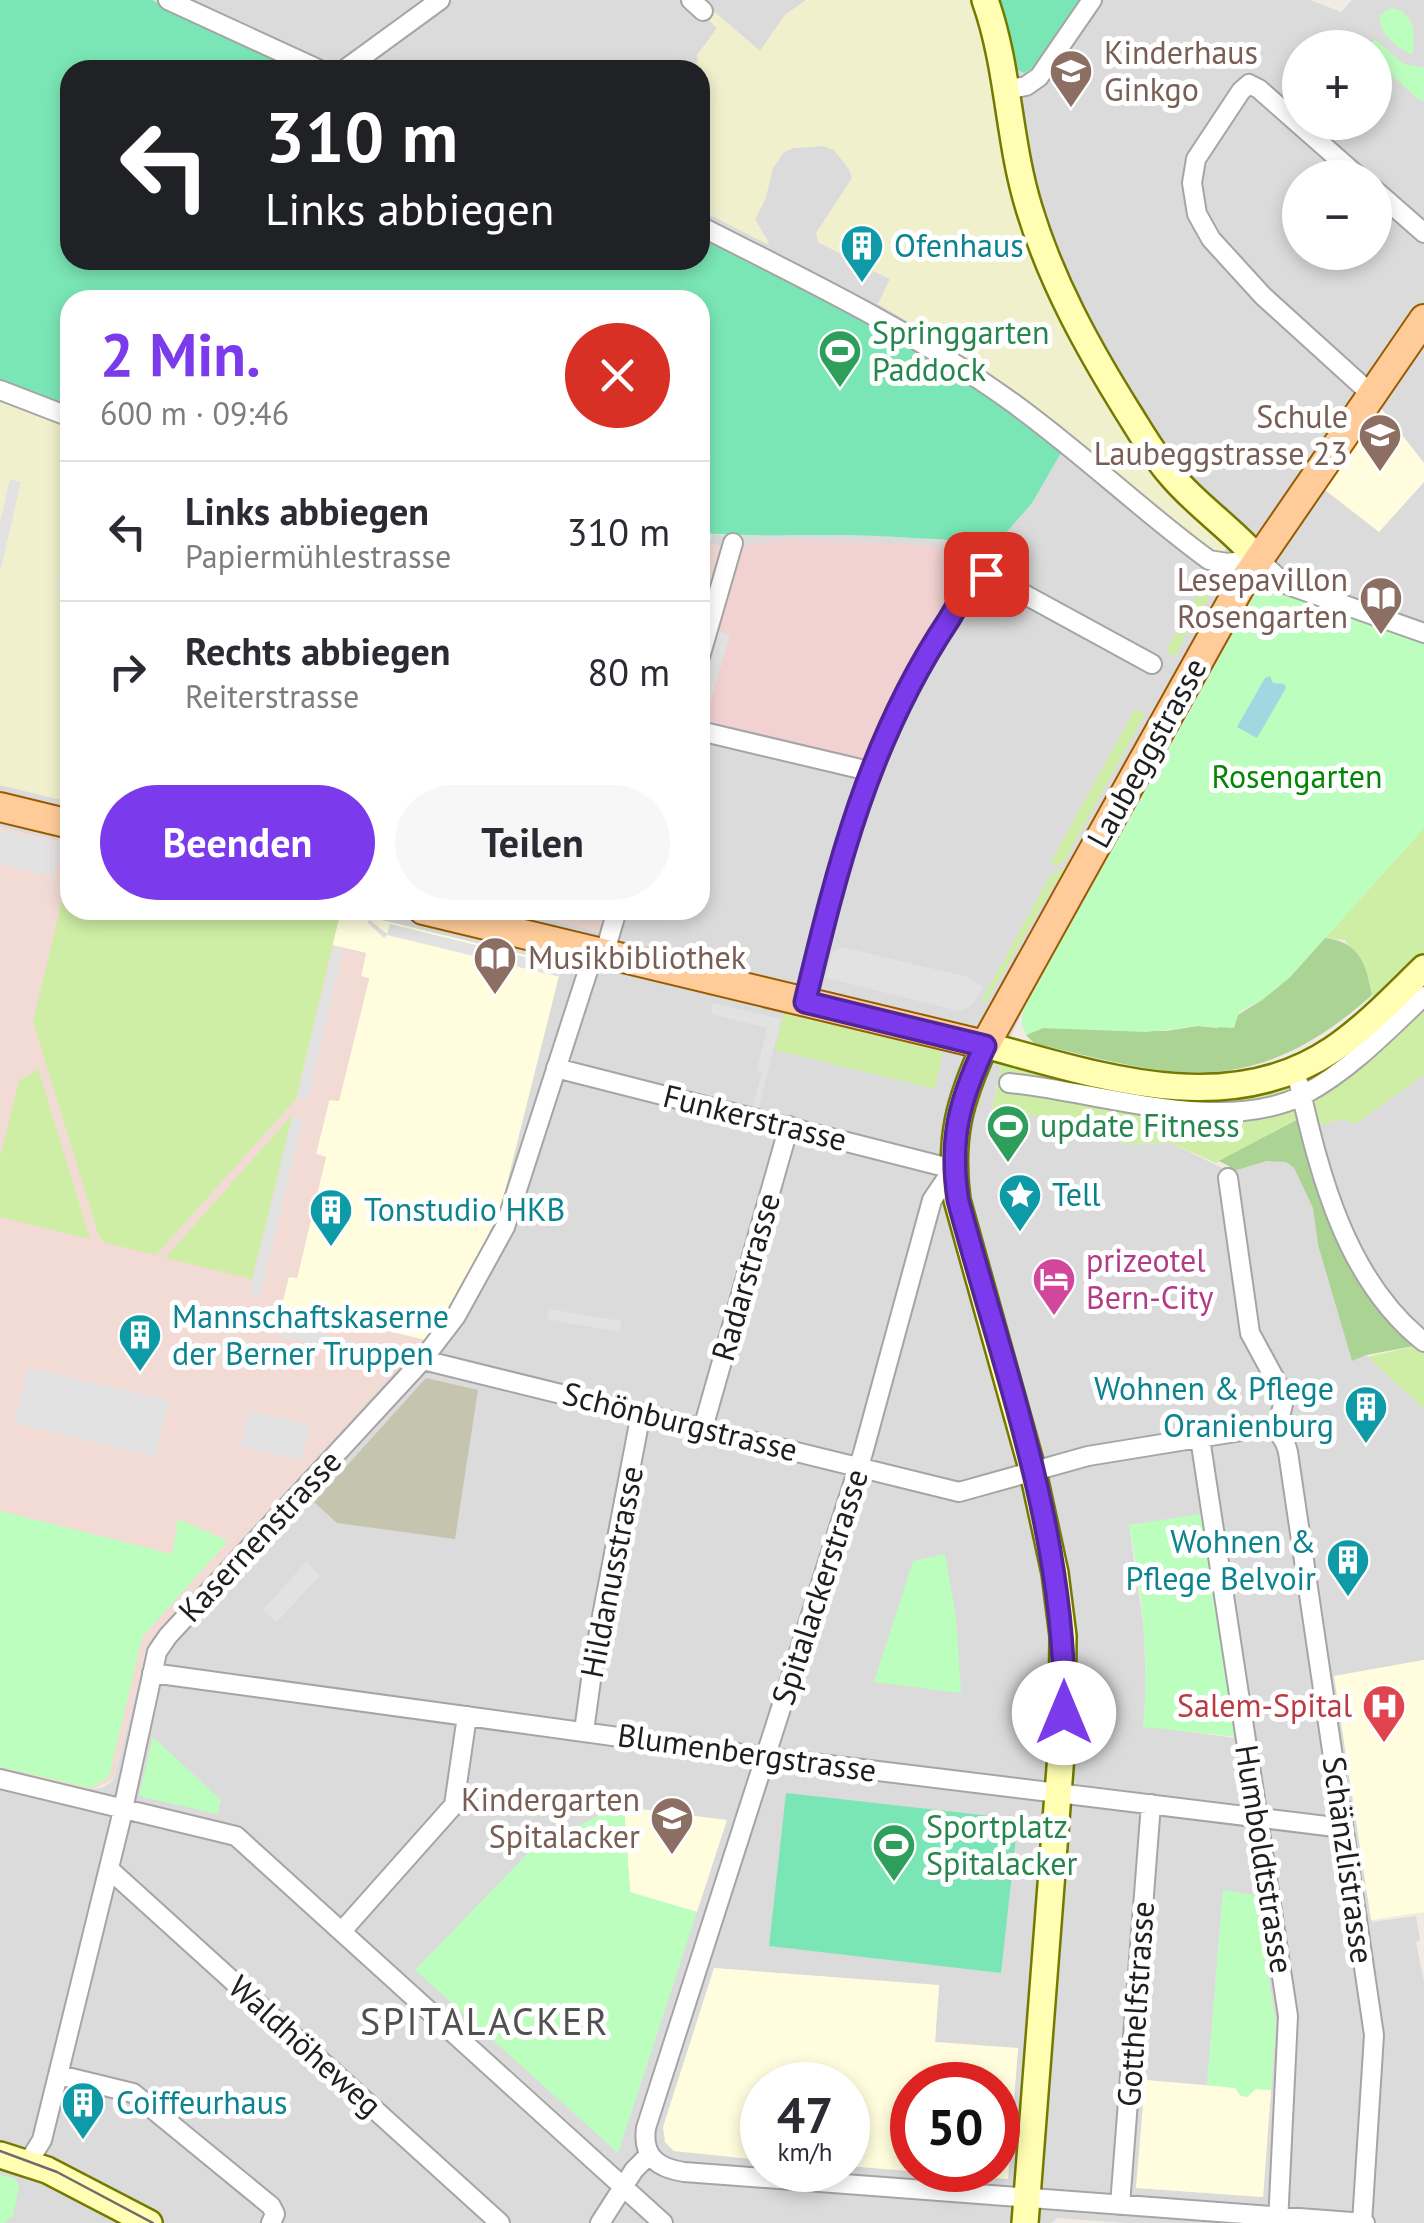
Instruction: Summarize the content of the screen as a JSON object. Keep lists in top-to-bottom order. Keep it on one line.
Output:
{"streets":{"main road":["Laubeggstrasse"],"street":["Funkerstrasse","Radarstrasse","Schönburgstrasse","Kasernenstrasse","Hildanusstrasse","Spitalackerstrasse","Blumenbergstrasse","Humboldtstrasse","Schänzlistrasse","Gotthelfstrasse","Waldhöheweg"]},"crossings":[["Funkerstrasse","Radarstrasse"],["Funkerstrasse","Kasernenstrasse"],["Funkerstrasse","Spitalackerstrasse"],["Radarstrasse","Schönburgstrasse"],["Schönburgstrasse","Kasernenstrasse"],["Schönburgstrasse","Hildanusstrasse"],["Schönburgstrasse","Spitalackerstrasse"],["Schönburgstrasse","Humboldtstrasse"],["Schönburgstrasse","Schänzlistrasse"],["Kasernenstrasse","Blumenbergstrasse"],["Kasernenstrasse","Waldhöheweg"],["Hildanusstrasse","Blumenbergstrasse"],["Spitalackerstrasse","Blumenbergstrasse"],["Blumenbergstrasse","Humboldtstrasse"],["Blumenbergstrasse","Schänzlistrasse"],["Blumenbergstrasse","Gotthelfstrasse"]],"districts":["SPITALACKER"],"parks":["Rosengarten"],"places":{"school or university":["Kinderhaus Ginkgo","Schule Laubeggstrasse 23","Kindergarten Spitalacker"],"building":["Ofenhaus","Tonstudio HKB","Mannschaftskaserne der Berner Truppen","Wohnen & Pflege Oranienburg","Wohnen & Pflege Belvoir","Coiffeurhaus"],"sports":["Springgarten Paddock","update Fitness","Sportplatz Spitalacker"],"library":["Lesepavillon Rosengarten","Musikbibliothek"],"place":["Tell"],"hotel":["prizeotel Bern-City"],"hospital":["Salem-Spital"]},"page":{"map_buttons":["+","−"],"turn":["310 m","Links abbiegen"],"heading":["2 Min.","600 m · 09:46"],"list":[{"name":"Links abbiegen","note":"Papiermühlestrasse","value":"310 m"},{"name":"Rechts abbiegen","note":"Reiterstrasse","value":"80 m"}],"buttons":["Beenden","Teilen"],"speed":"47 km/h","limit":"50"}}
